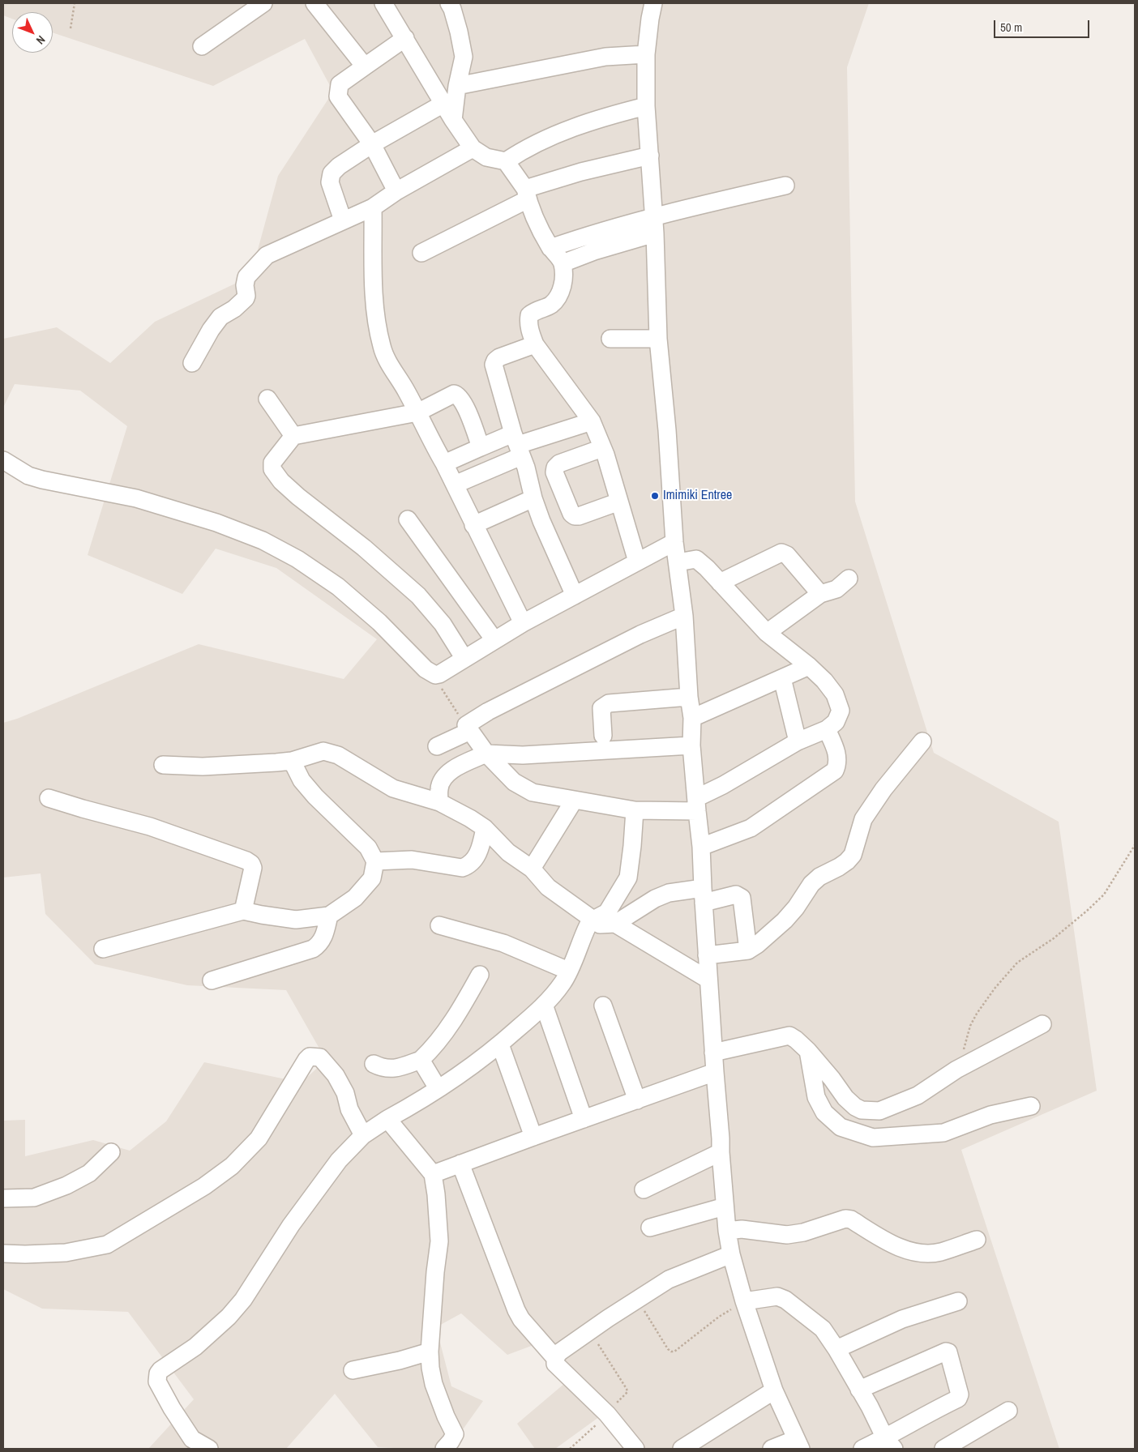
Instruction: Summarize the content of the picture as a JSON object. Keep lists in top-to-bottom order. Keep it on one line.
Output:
{"places":["Imimiki Entree"],"scale_bar":"50 m","north":"bottom right"}
